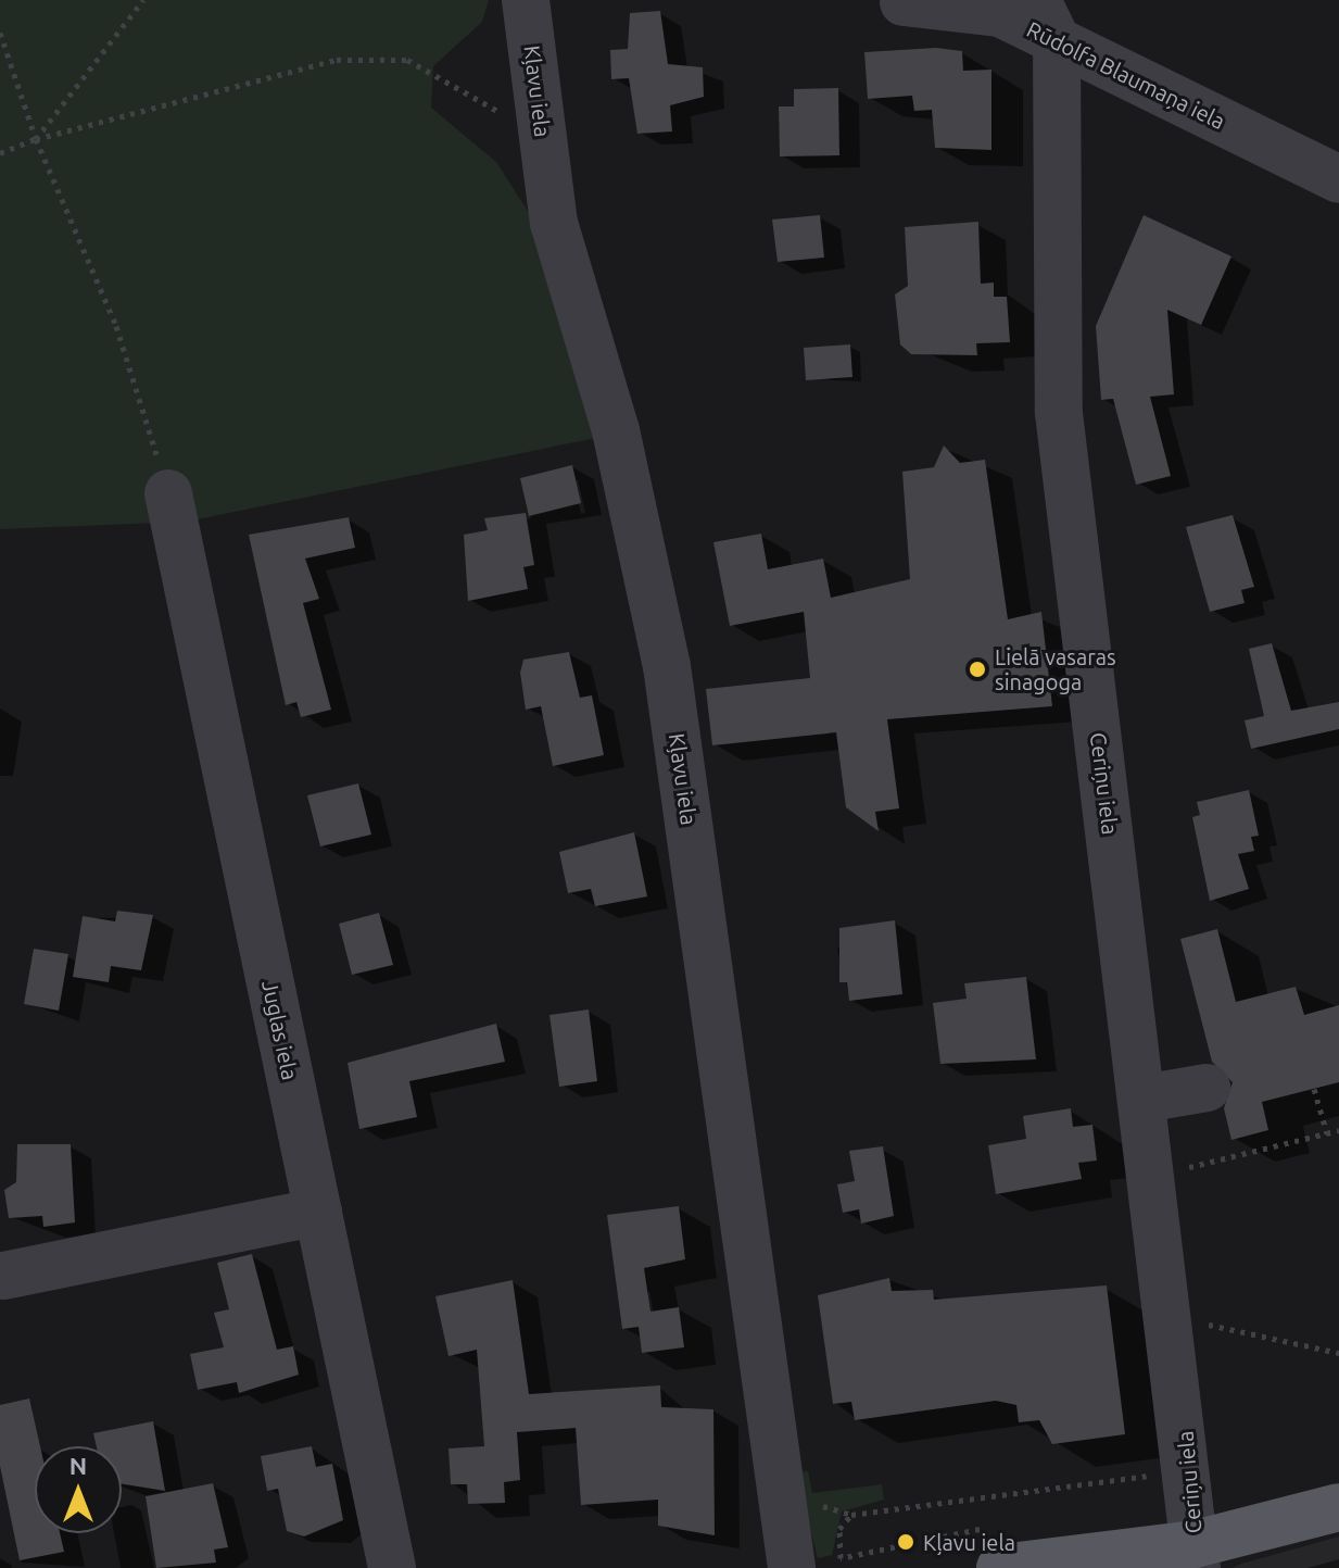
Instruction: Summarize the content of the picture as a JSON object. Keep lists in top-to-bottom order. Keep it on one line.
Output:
{"streets":{"street":["Rūdolfa Blaumaņa iela","Kļavu iela","Ceriņu iela","Juglas iela"]},"crossings":[["Rūdolfa Blaumaņa iela","Ceriņu iela"]],"places":["Lielā vasaras sinagoga","Kļavu iela"],"north":"top"}
